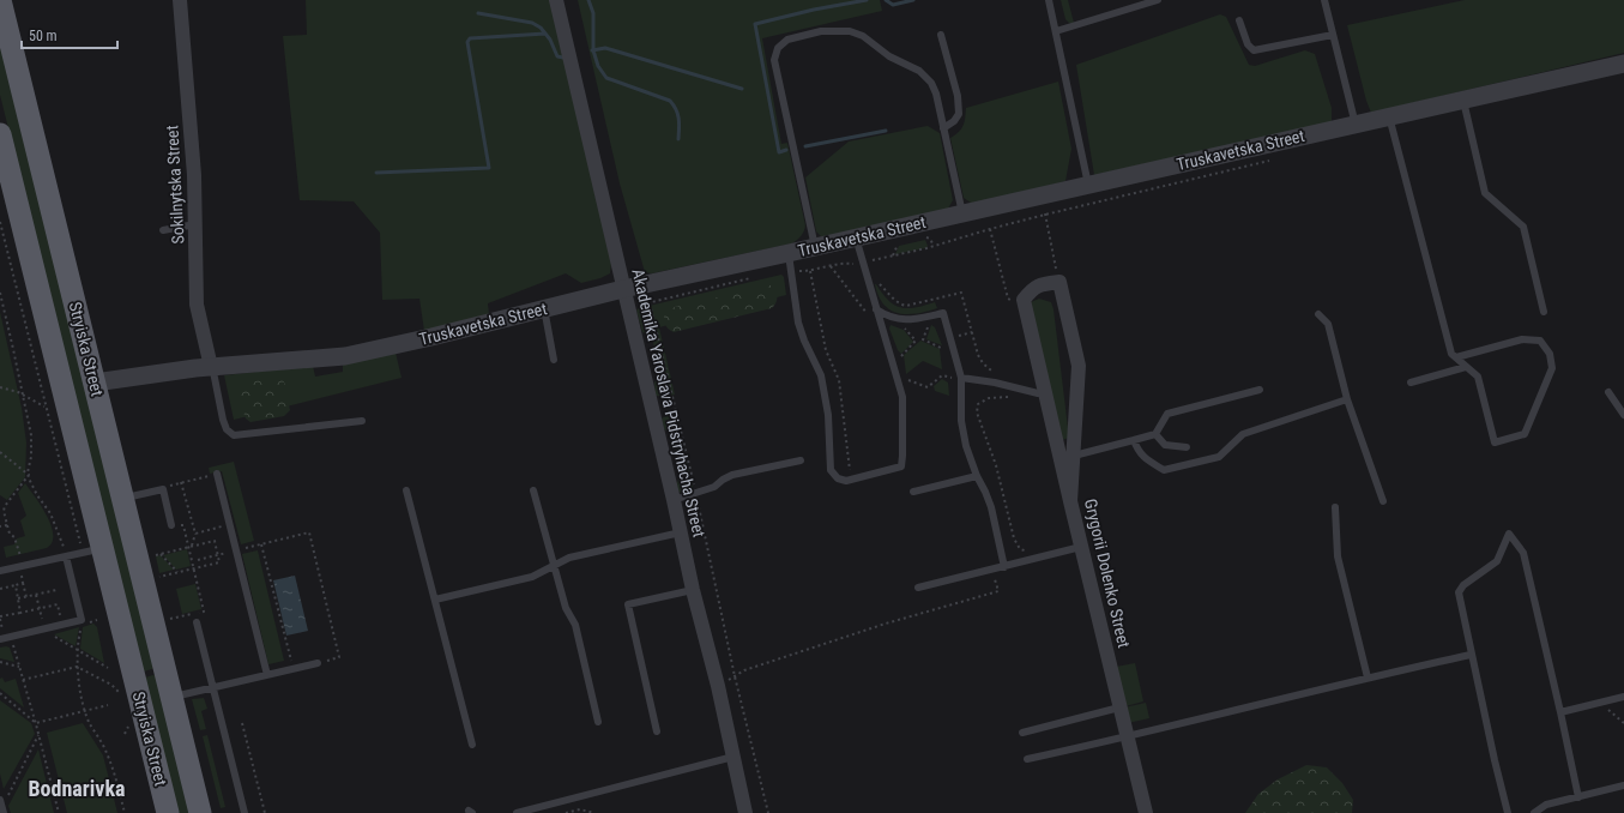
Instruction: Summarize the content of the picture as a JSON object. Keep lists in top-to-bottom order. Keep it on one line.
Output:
{"streets":{"main road":["Stryiska Street"],"street":["Truskavetska Street","Sokilnytska Street","Akademika Yaroslava Pidstryhacha Street","Grygorii Dolenko Street"]},"crossings":[["Truskavetska Street","Sokilnytska Street"],["Truskavetska Street","Stryiska Street"],["Truskavetska Street","Akademika Yaroslava Pidstryhacha Street"]],"districts":["Bodnarivka"],"scale_bar":"50 m"}
